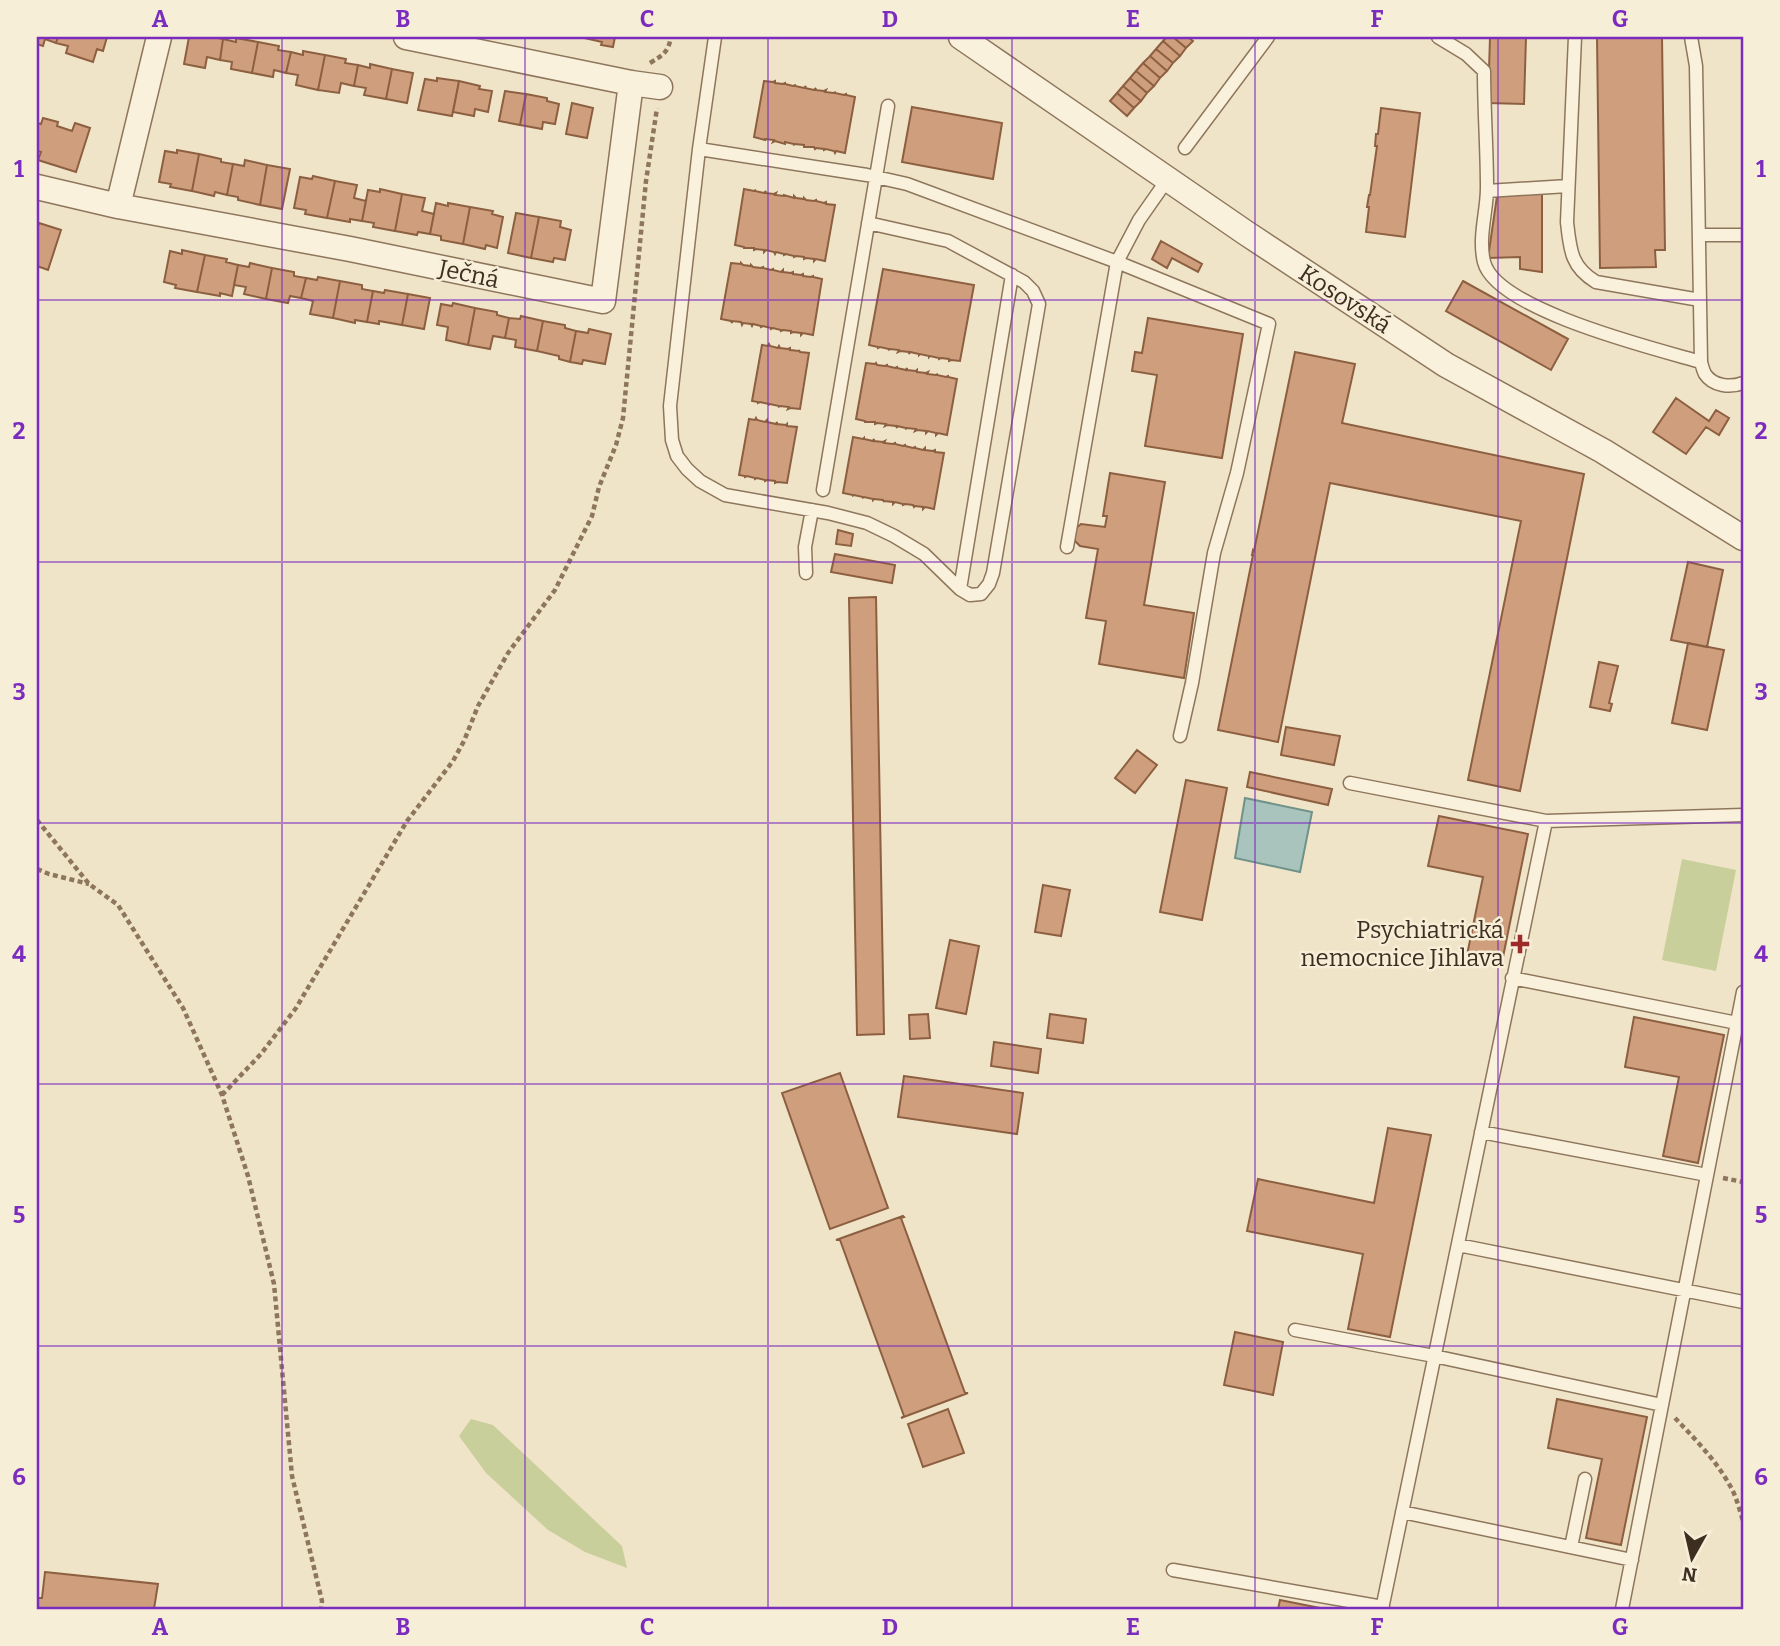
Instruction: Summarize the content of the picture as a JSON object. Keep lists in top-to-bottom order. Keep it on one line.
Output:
{"streets":{"street":["Ječná","Kosovská"]},"places":{"health":["Psychiatrická nemocnice Jihlava"]},"north":"bottom","grid":{"columns":["A","B","C","D","E","F","G"],"rows":["1","2","3","4","5","6"]}}
